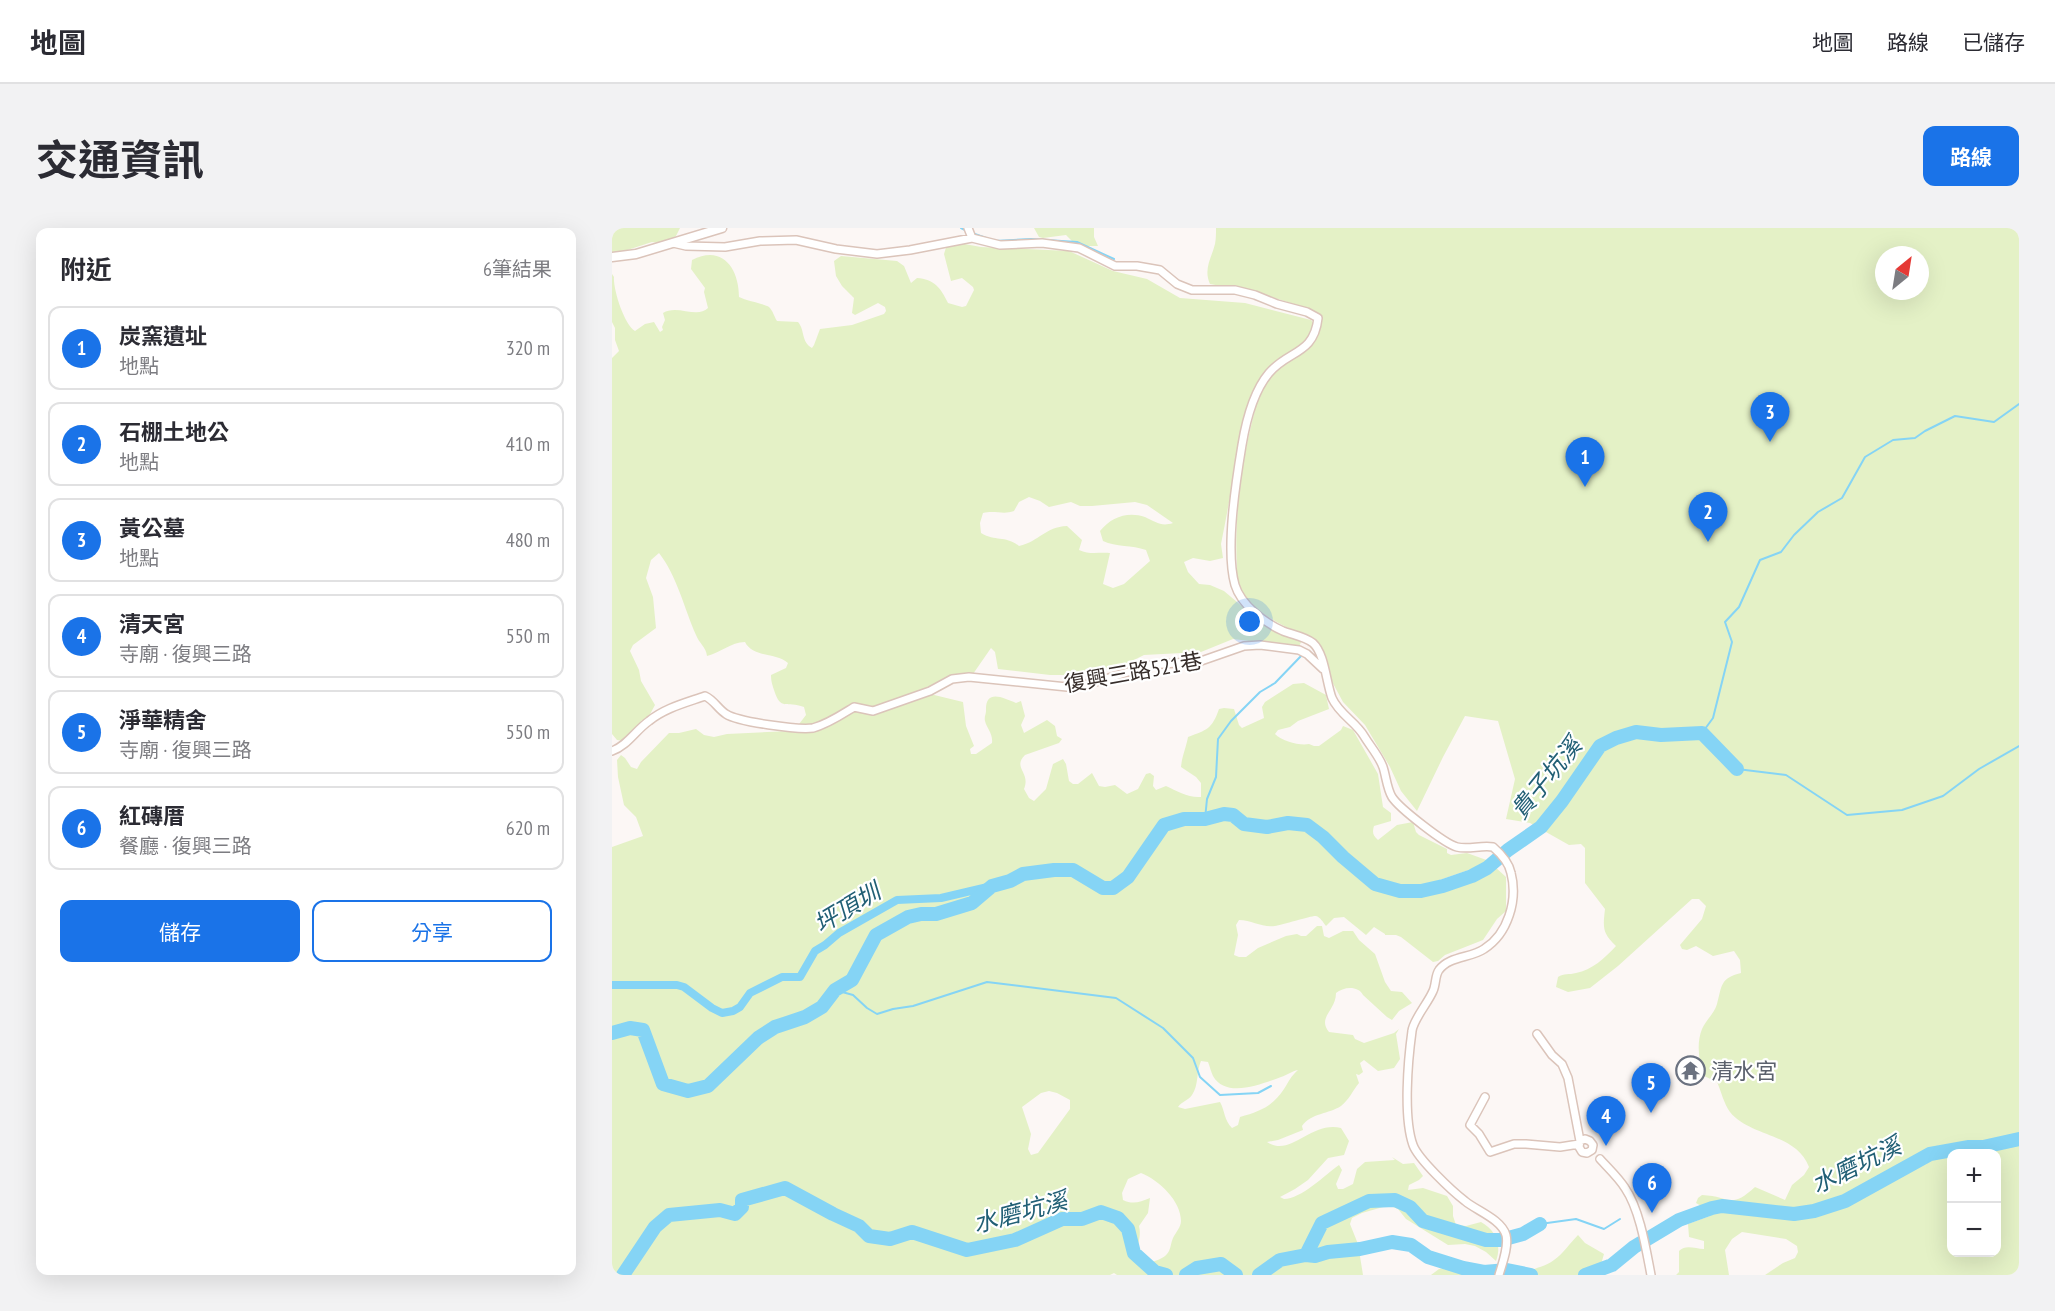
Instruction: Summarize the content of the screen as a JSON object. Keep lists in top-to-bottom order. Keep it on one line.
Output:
{"streets":{"street":["復興三路521巷"]},"water":["貴子坑溪","坪頂圳","水磨坑溪"],"places":{"temple":["清水宮"]},"north":"top right","page":{"header":"地圖","nav":["地圖","路線","已儲存"],"title":"交通資訊","buttons":["路線",["儲存","分享"]],"heading":["附近","6筆結果"],"list":[{"mark":"1","name":"炭窯遺址","note":"地點","value":"320 m"},{"mark":"2","name":"石棚土地公","note":"地點","value":"410 m"},{"mark":"3","name":"黃公墓","note":"地點","value":"480 m"},{"mark":"4","name":"清天宮","note":"寺廟 · 復興三路","value":"550 m"},{"mark":"5","name":"淨華精舍","note":"寺廟 · 復興三路","value":"550 m"},{"mark":"6","name":"紅磚厝","note":"餐廳 · 復興三路","value":"620 m"}],"pins":["3","1","2","5","4","6"],"map_buttons":["+","−"]}}
